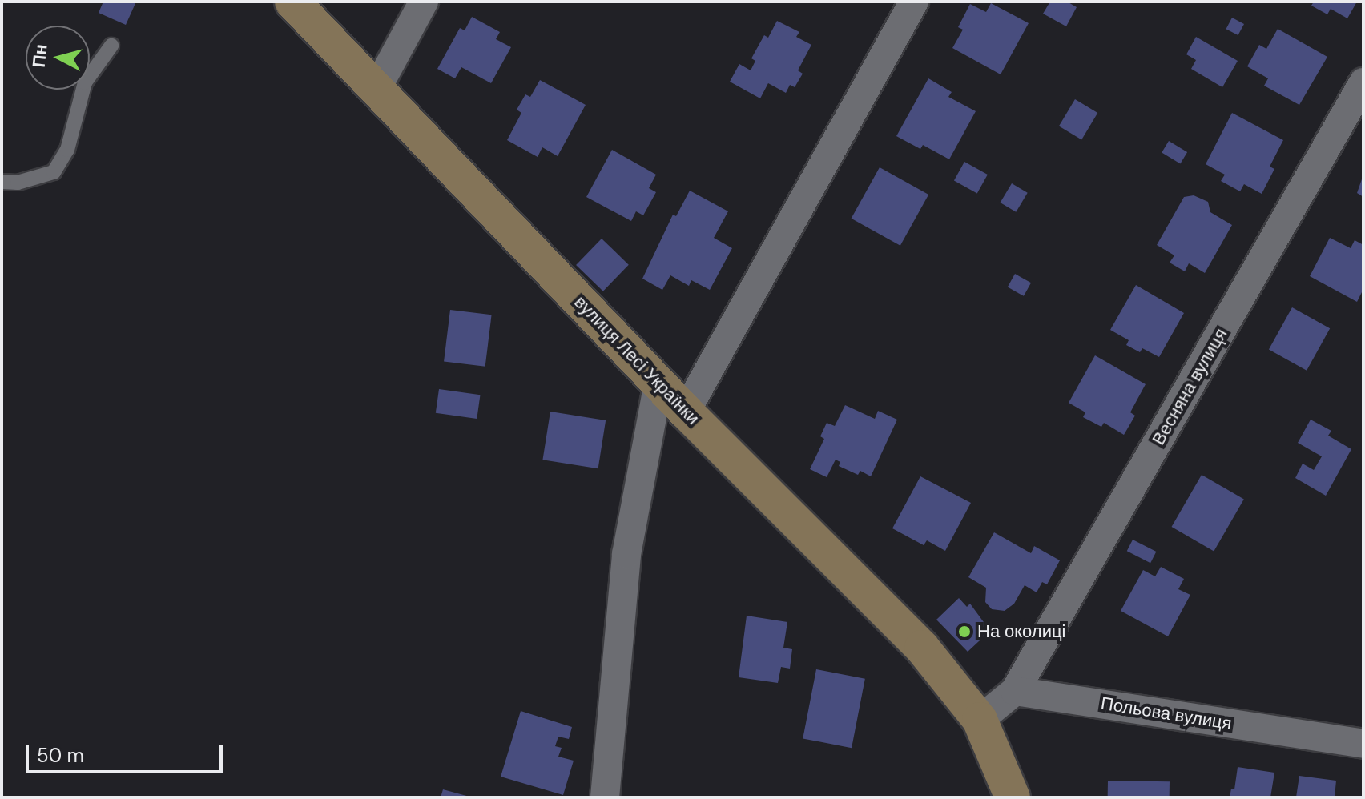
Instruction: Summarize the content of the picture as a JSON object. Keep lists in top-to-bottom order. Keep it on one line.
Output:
{"streets":{"street":["вулиця Лесі Українки","Весняна вулиця","Польова вулиця"]},"crossings":[["Весняна вулиця","Польова вулиця"]],"places":["На околиці"],"scale_bar":"50 m","north":"left"}
